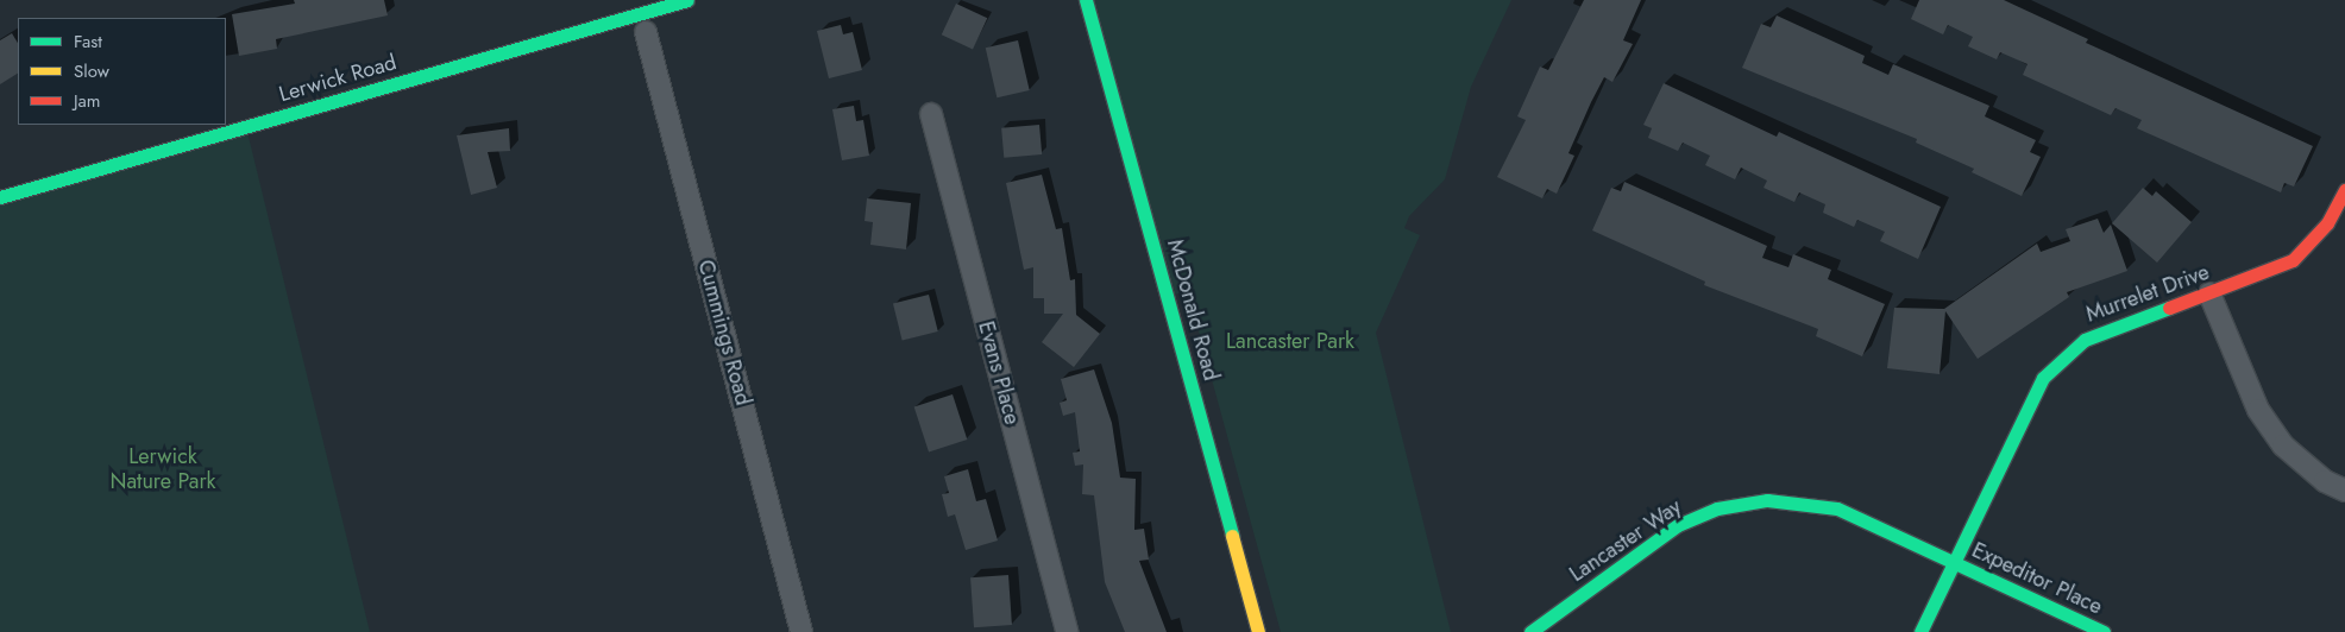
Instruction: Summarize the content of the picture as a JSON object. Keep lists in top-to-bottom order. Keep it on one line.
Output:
{"streets":{"street":["Lerwick Road","Murrelet Drive","McDonald Road","Cummings Road","Evans Place","Lancaster Way","Expeditor Place"]},"crossings":[["Murrelet Drive","Lancaster Way"],["Murrelet Drive","Expeditor Place"],["Lancaster Way","Expeditor Place"]],"parks":["Lancaster Park","Lerwick Nature Park"],"legend":["Fast","Slow","Jam"]}
